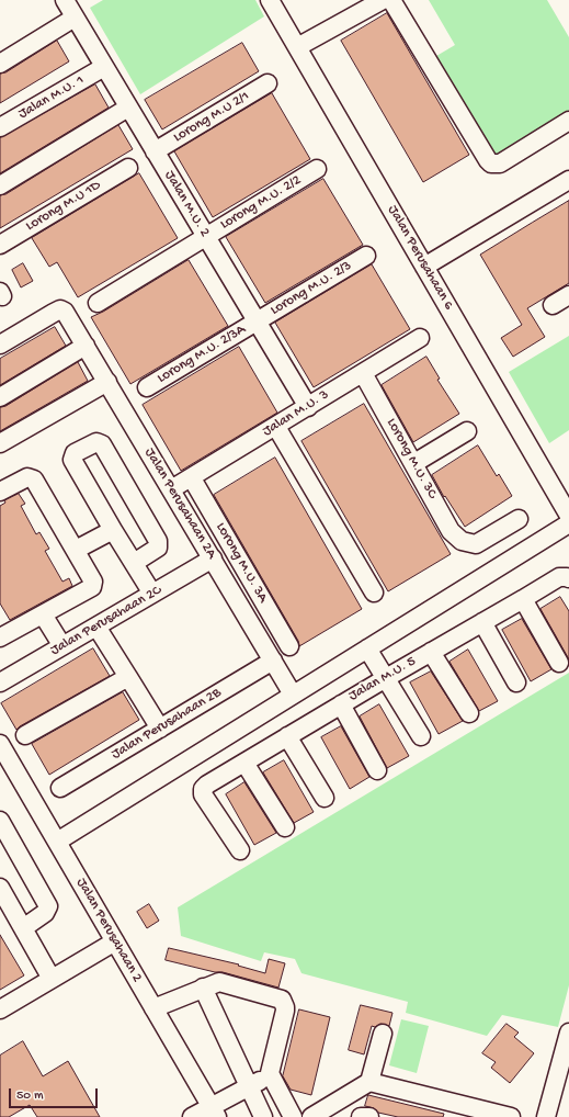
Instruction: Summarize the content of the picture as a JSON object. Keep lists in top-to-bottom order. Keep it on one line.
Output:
{"streets":{"street":["Jalan M.U. 1","Lorong M.U 2/1","Lorong M.U. 2/2","Jalan M.U. 2","Lorong M.U 1D","Jalan Perusahaan 6","Lorong M.U. 2/3","Lorong M.U. 2/3A","Jalan M.U. 3","Lorong M.U. 3C","Jalan Perusahaan 2A","Lorong M.U. 3A","Jalan Perusahaan 2C","Jalan M.U. 5","Jalan Perusahaan 2B","Jalan Perusahaan 2"]},"crossings":[["Jalan M.U. 1","Jalan M.U. 2"],["Lorong M.U 2/1","Jalan M.U. 2"],["Lorong M.U. 2/2","Jalan M.U. 2"],["Jalan M.U. 2","Lorong M.U. 2/3"],["Jalan M.U. 2","Lorong M.U. 2/3A"],["Jalan M.U. 2","Jalan M.U. 3"],["Lorong M.U. 2/3","Lorong M.U. 2/3A"],["Jalan M.U. 3","Lorong M.U. 3C"],["Jalan M.U. 3","Jalan Perusahaan 2A"],["Jalan M.U. 3","Lorong M.U. 3A"],["Jalan Perusahaan 2A","Jalan Perusahaan 2C"],["Jalan Perusahaan 2A","Jalan Perusahaan 2B"]],"scale_bar":"50 m"}
